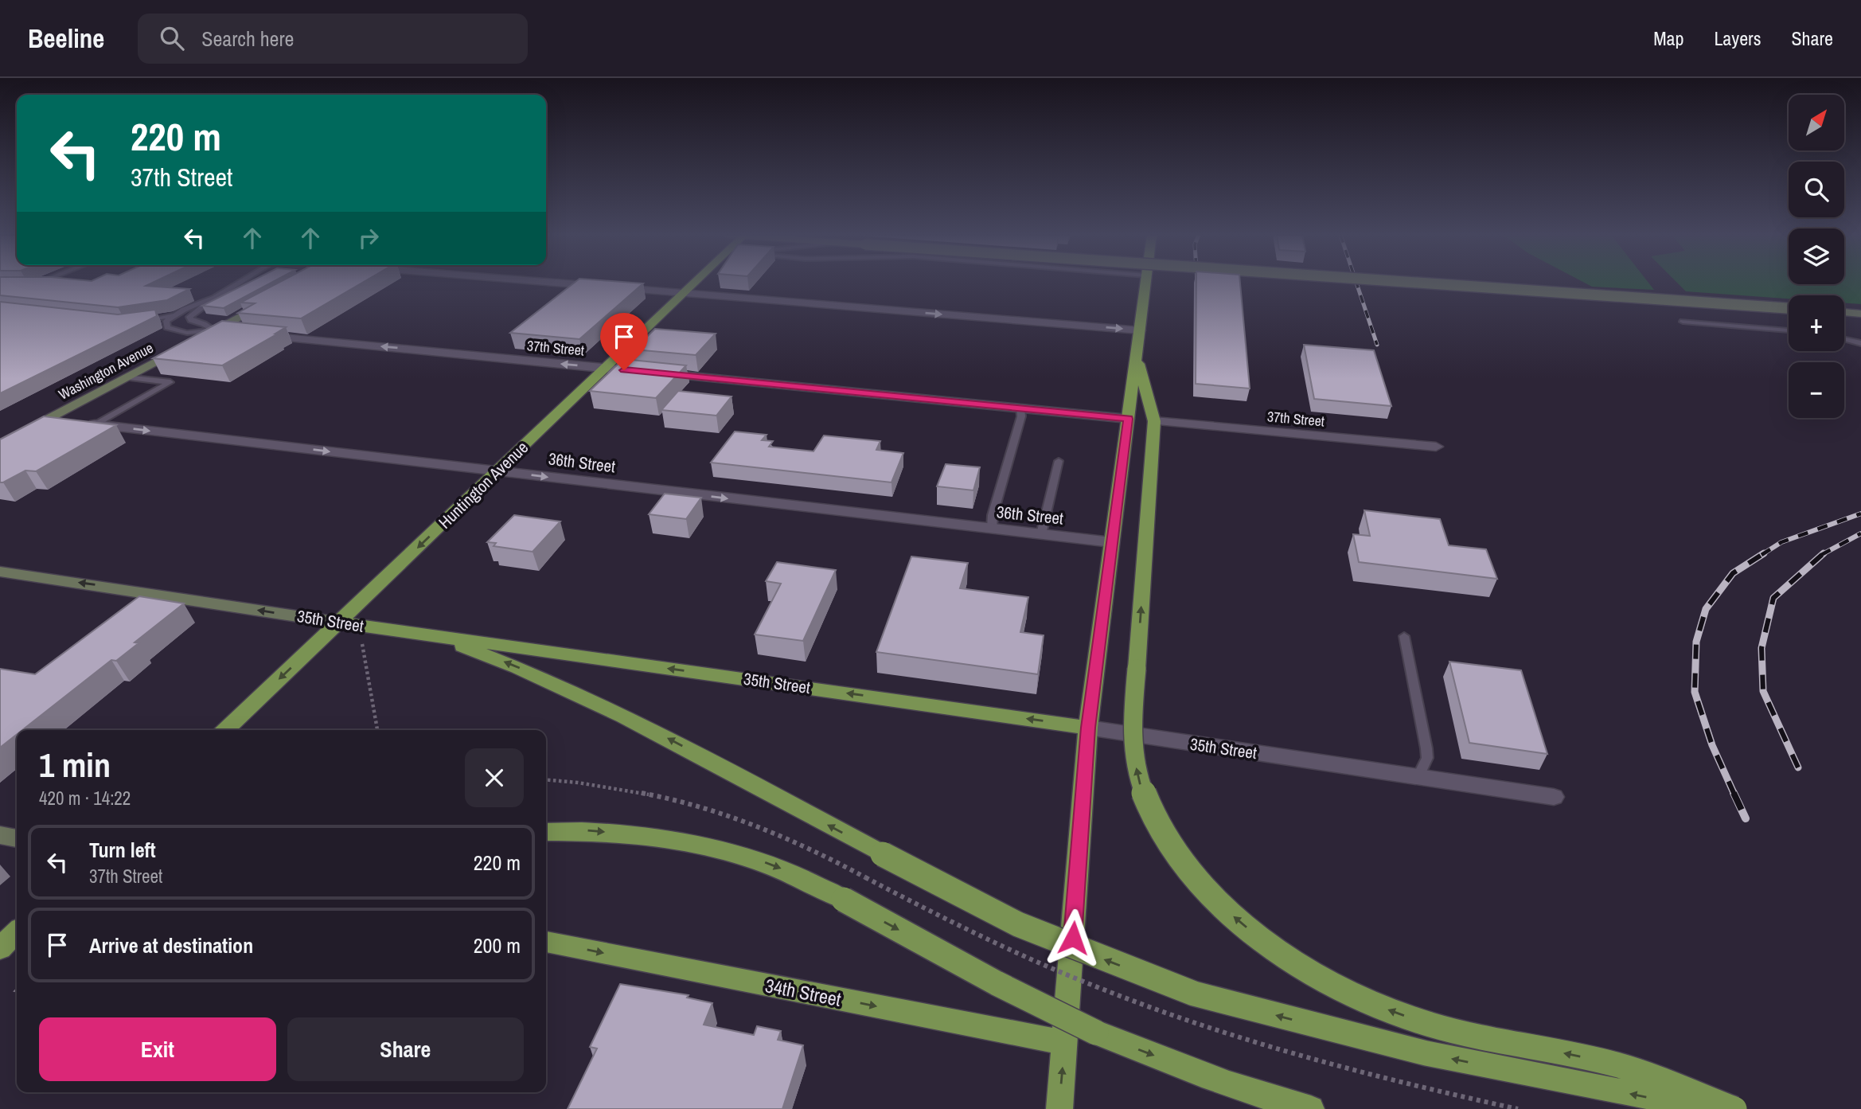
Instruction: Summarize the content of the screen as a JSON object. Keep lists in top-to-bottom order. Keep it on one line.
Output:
{"streets":{"main road":["Washington Avenue","Huntington Avenue","35th Street","34th Street"],"street":["37th Street","36th Street"]},"crossings":[["37th Street","Huntington Avenue"],["Washington Avenue","36th Street"],["36th Street","Huntington Avenue"],["Huntington Avenue","35th Street"]],"one_way":["36th Street","Huntington Avenue"],"north":"top right","page":{"header":"Beeline","search":"Search here","nav":["Map","Layers","Share"],"map_buttons":["+","−"],"turn":["220 m","37th Street"],"heading":["1 min","420 m · 14:22"],"list":[{"name":"Turn left","note":"37th Street","value":"220 m"},{"name":"Arrive at destination","value":"200 m"}],"buttons":["Exit","Share"]}}
